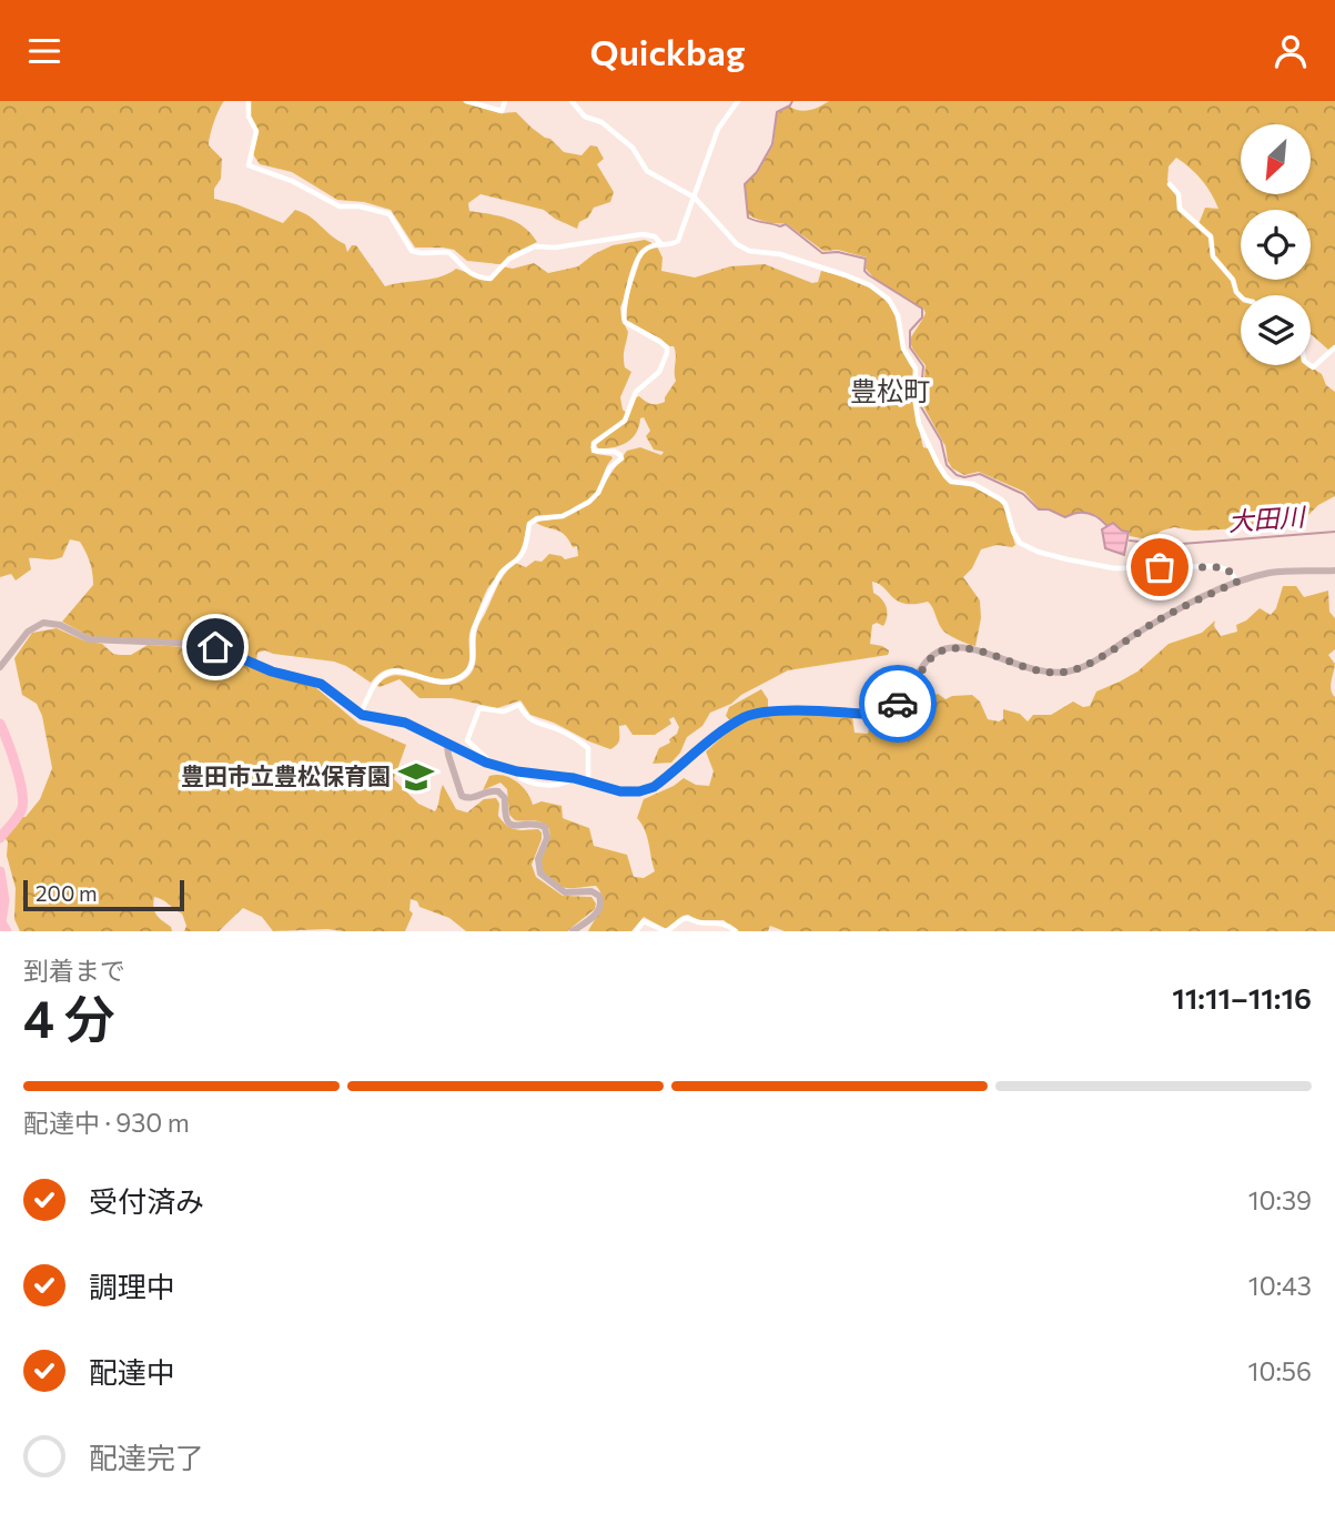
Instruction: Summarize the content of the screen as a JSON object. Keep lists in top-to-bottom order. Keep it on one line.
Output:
{"districts":["豊松町"],"water":["大田川"],"places":{"school or university":["豊田市立豊松保育園"]},"scale_bar":"200 m","north":"bottom left","page":{"header":"Quickbag","scale":"200 m","heading":["4 分","到着まで","11:11–11:16"],"bar":"配達中 · 930 m","list":[["受付済み","10:39"],["調理中","10:43"],["配達中","10:56"],"配達完了"]}}
